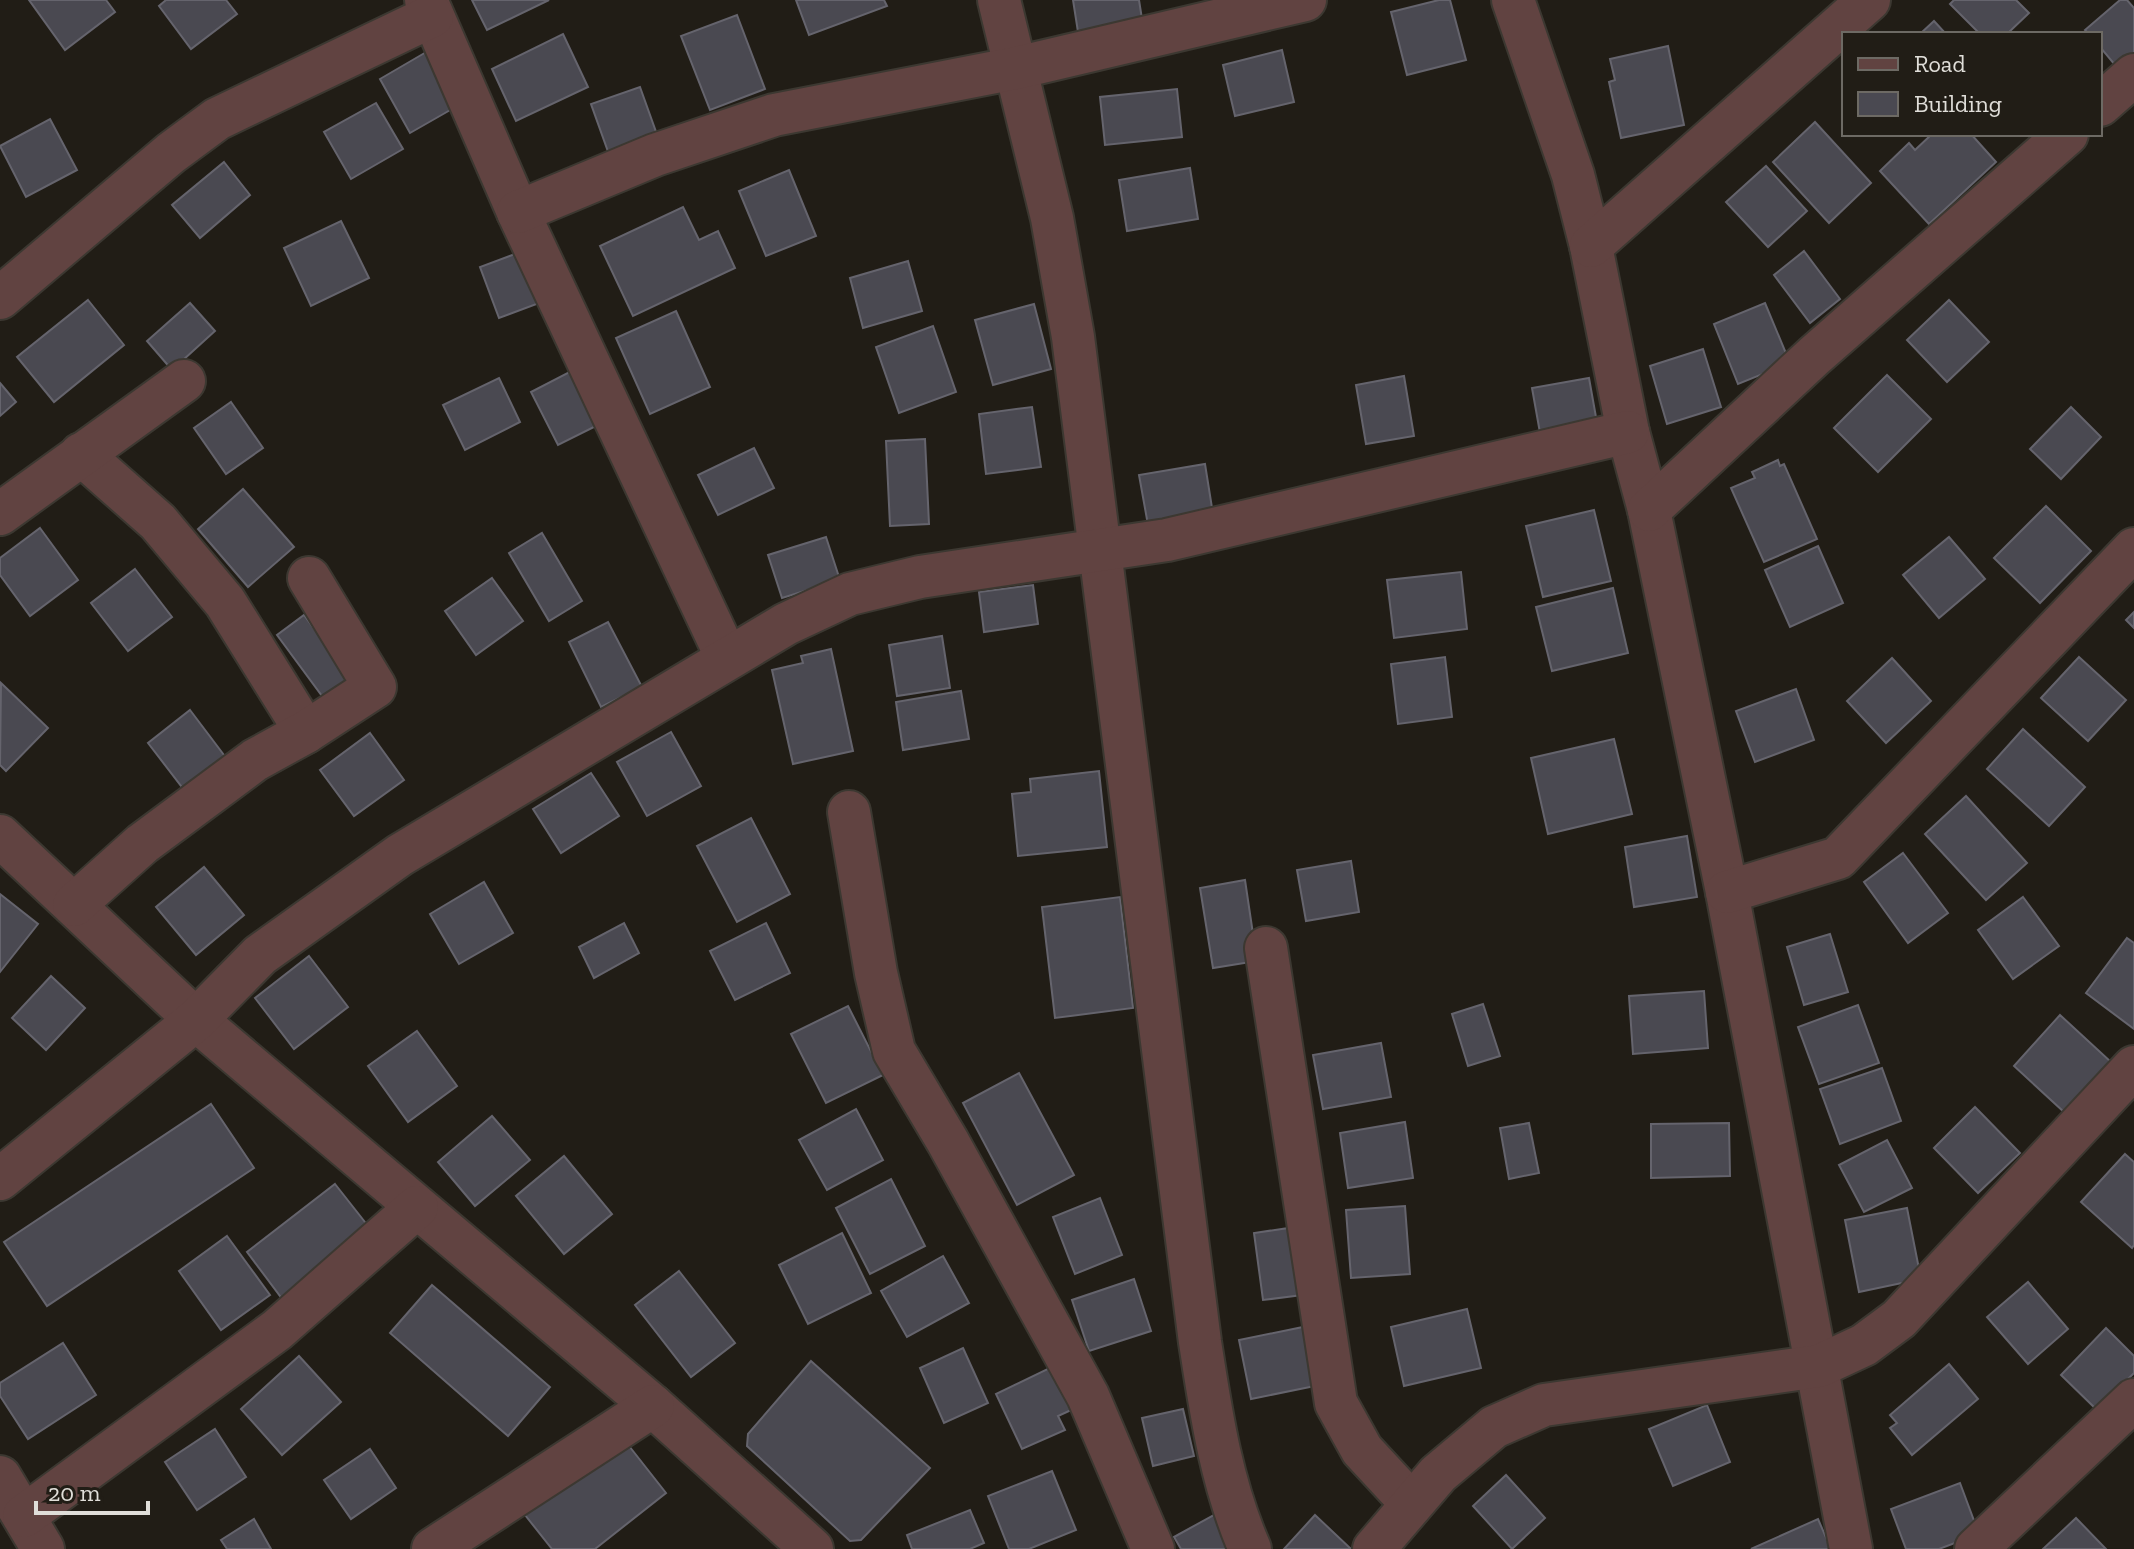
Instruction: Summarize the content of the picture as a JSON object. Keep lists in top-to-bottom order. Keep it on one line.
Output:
{"legend":["Road","Building"],"scale_bar":"20 m"}
